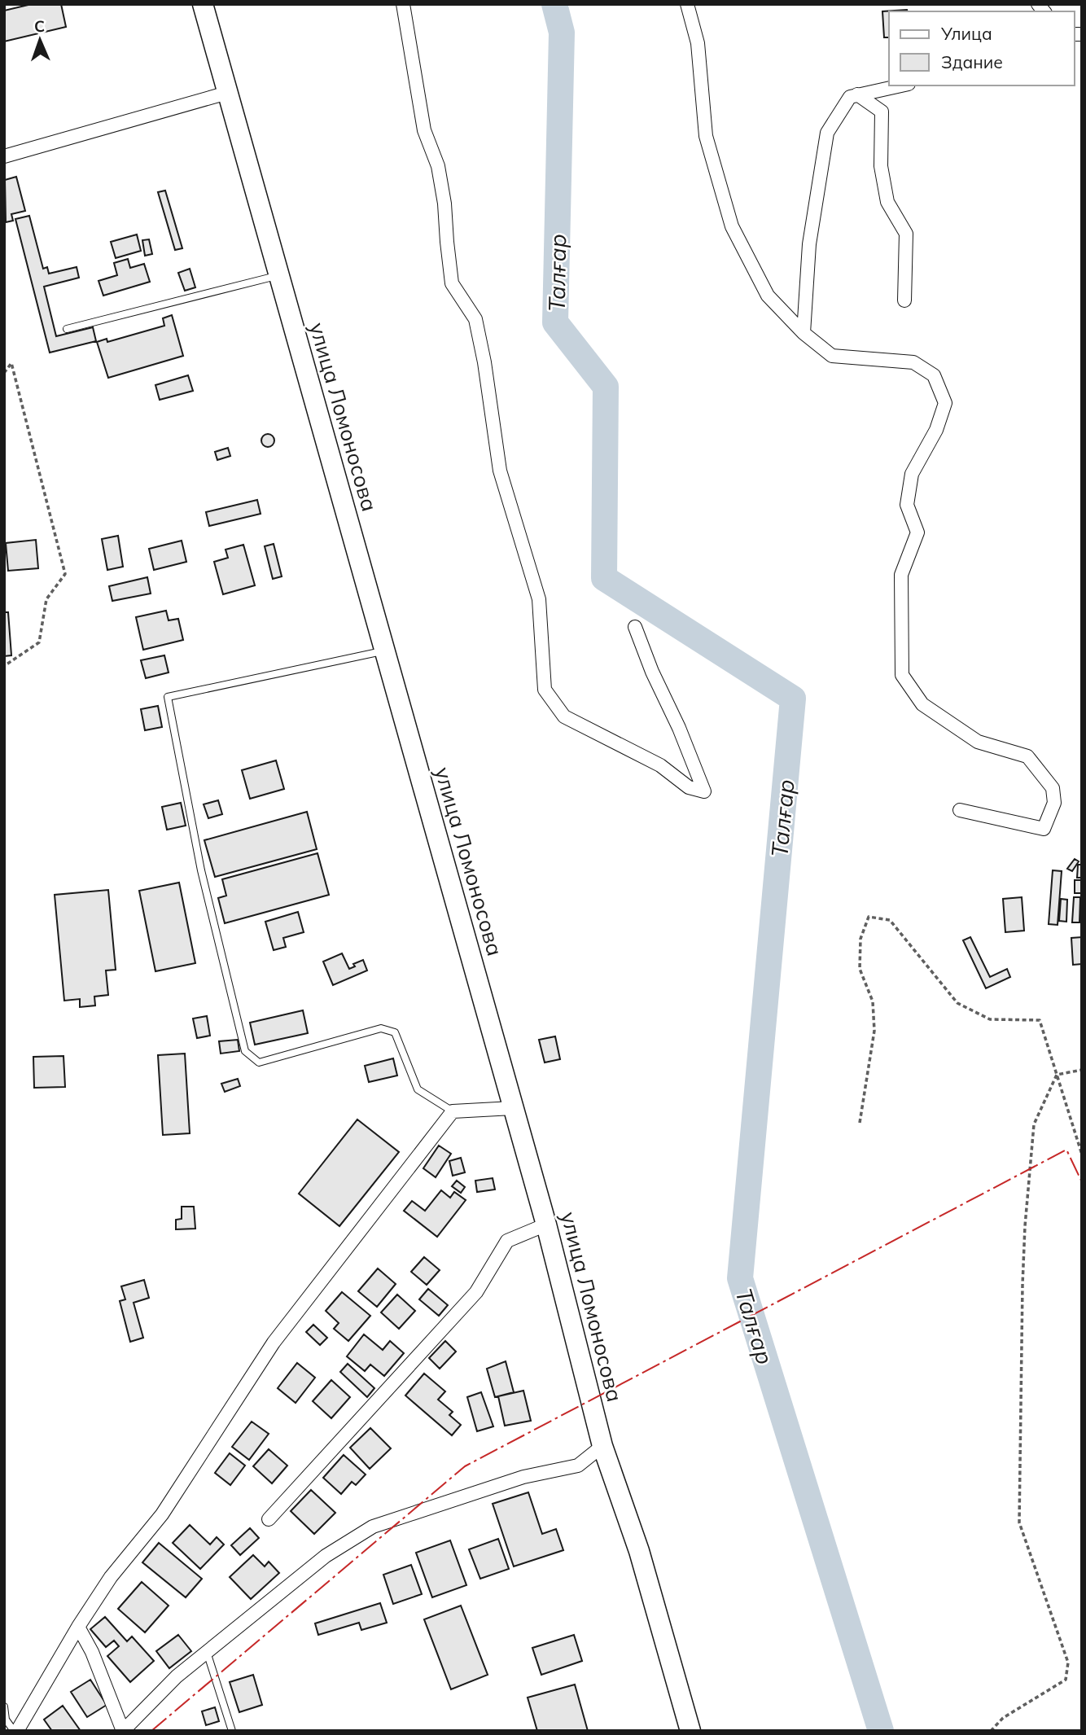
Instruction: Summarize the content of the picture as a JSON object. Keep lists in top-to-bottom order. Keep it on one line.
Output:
{"streets":{"main road":["улица Ломоносова"]},"water":["Талғар"],"legend":["Улица","Здание"],"north":"top"}
